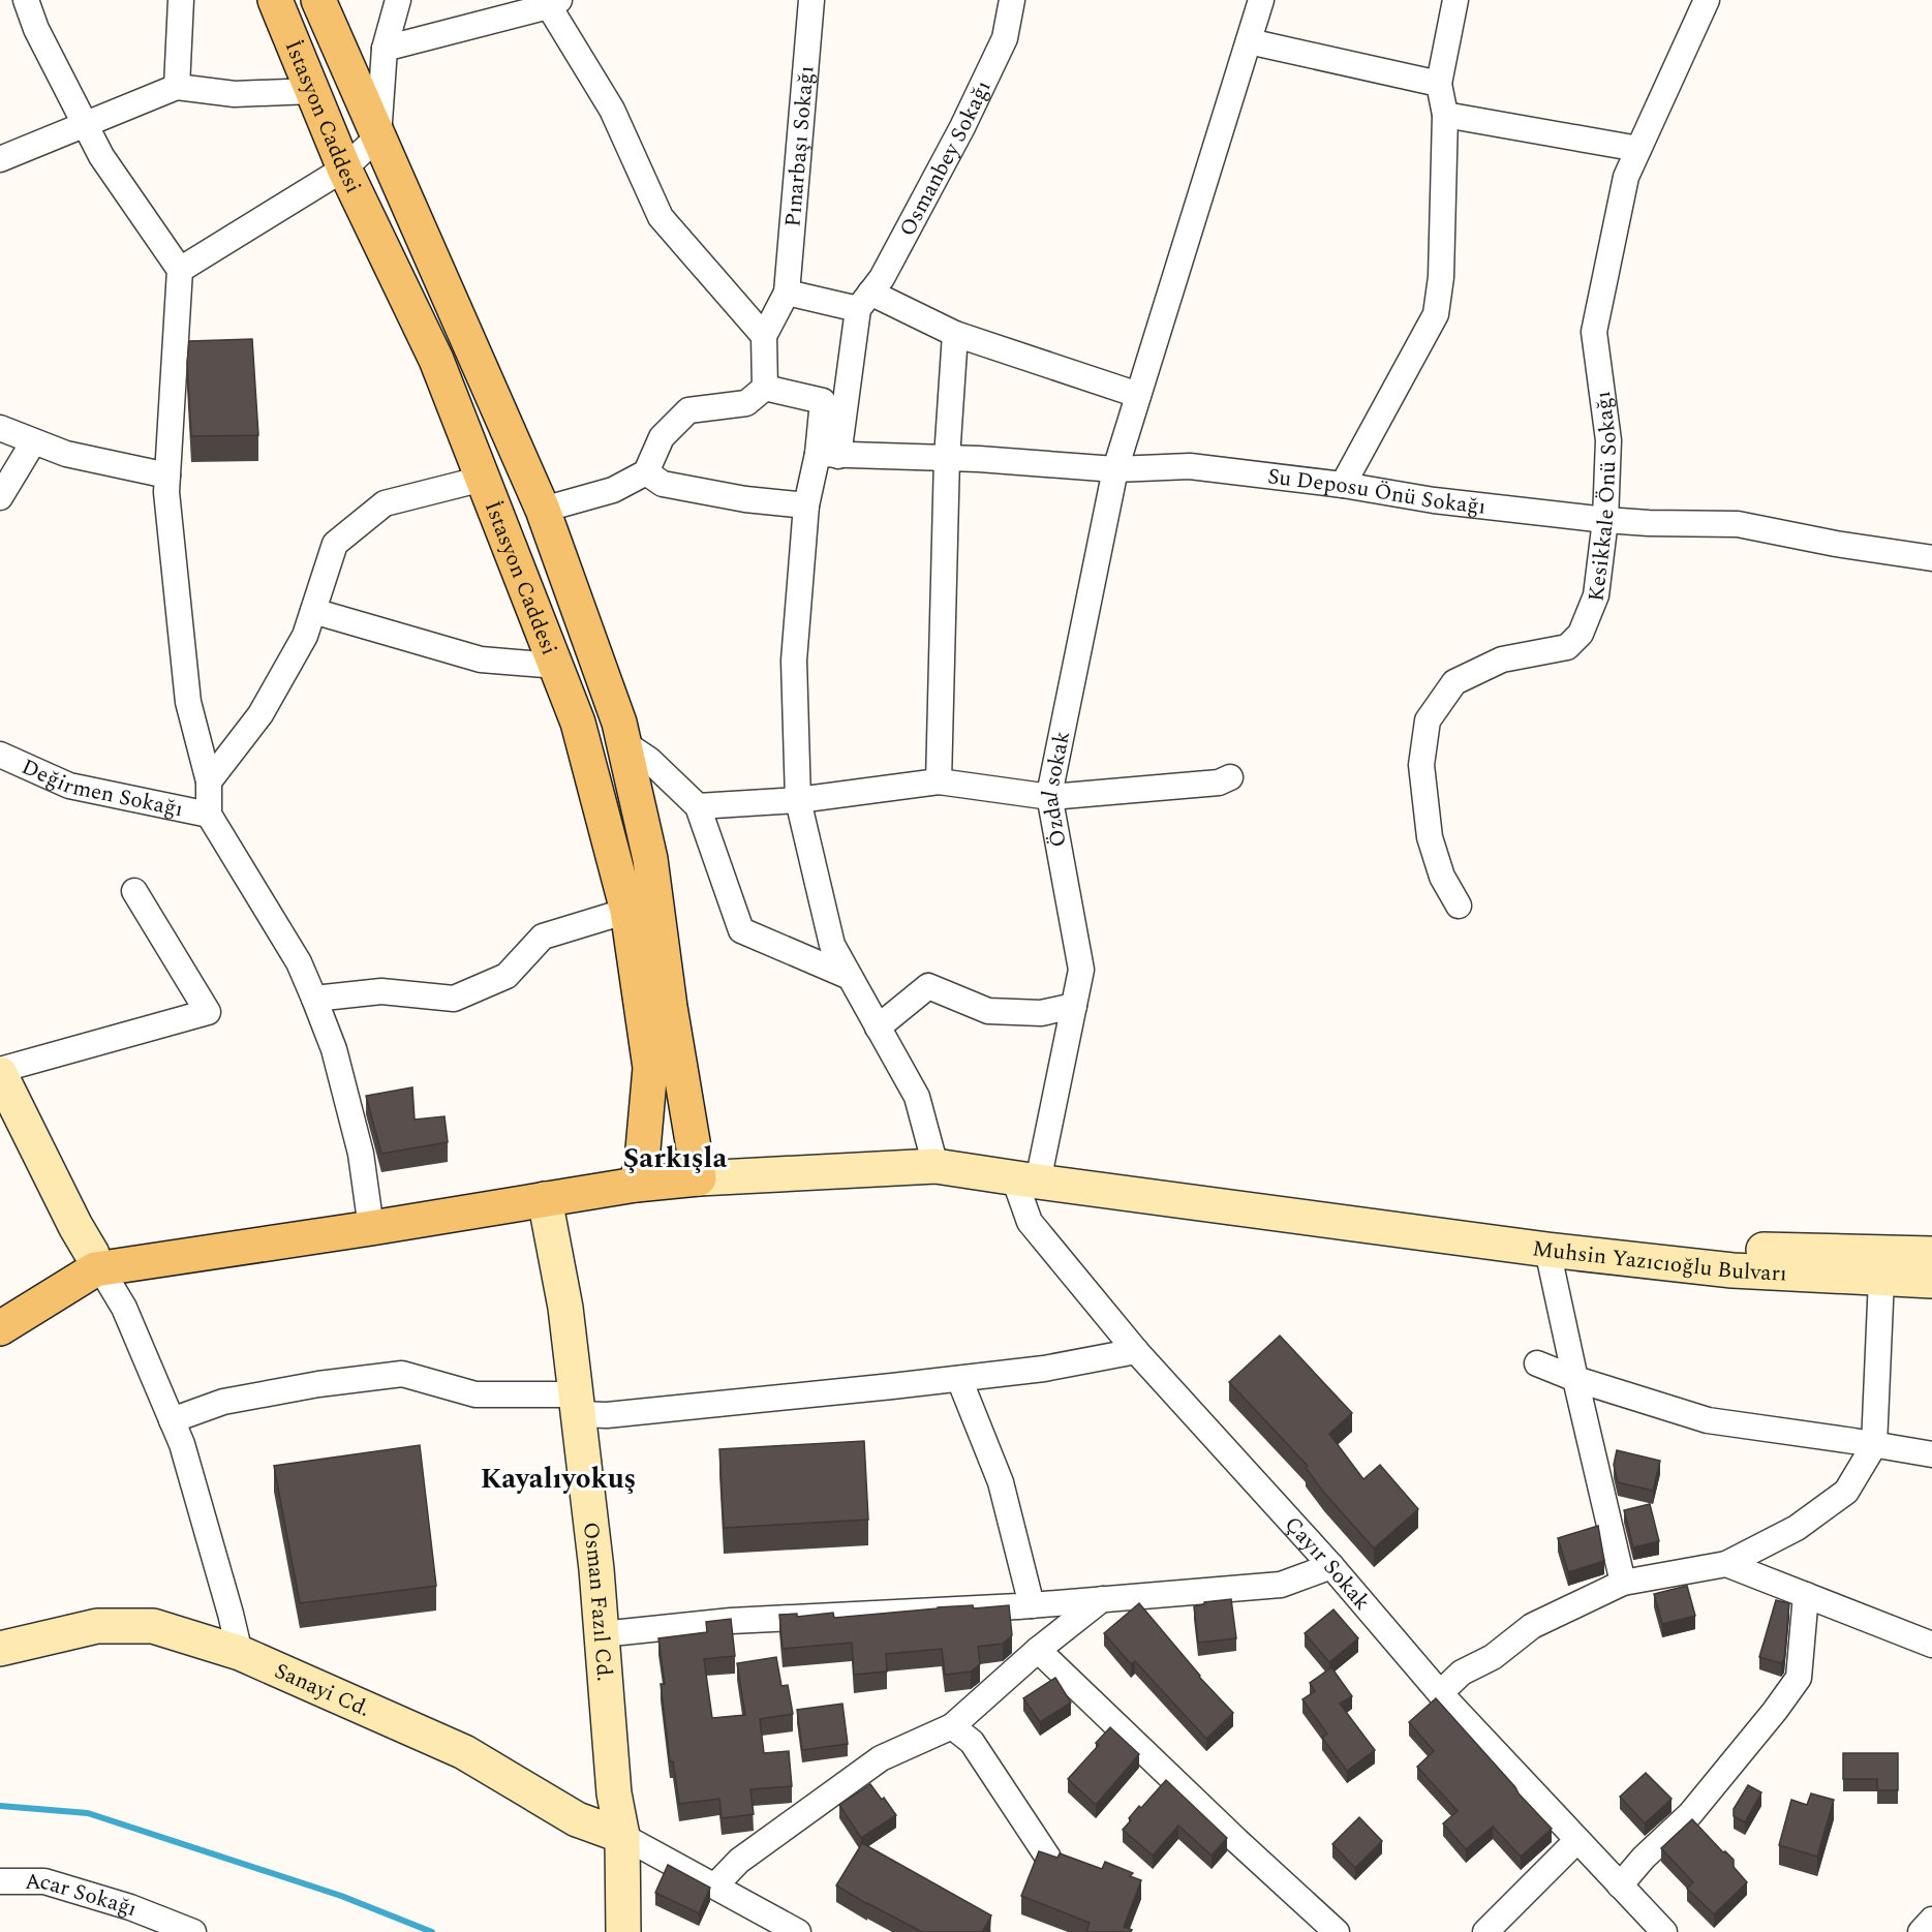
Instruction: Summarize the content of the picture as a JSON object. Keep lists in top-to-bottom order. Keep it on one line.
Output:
{"streets":{"main road":["İstasyon Caddesi","Muhsin Yazıcıoğlu Bulvarı","Osman Fazıl Cd.","Sanayi Cd."],"street":["Pınarbaşı Sokağı","Osmanbey Sokağı","Su Deposu Önü Sokağı","Kesikkale Önü Sokağı","Değirmen Sokağı","Özdal sokak","Çayır Sokak","Acar Sokağı"]},"crossings":[["Su Deposu Önü Sokağı","Kesikkale Önü Sokağı"],["Su Deposu Önü Sokağı","Özdal sokak"],["Özdal sokak","Çayır Sokak"],["Osman Fazıl Cd.","Sanayi Cd."]],"districts":["Şarkışla","Kayalıyokuş"]}
